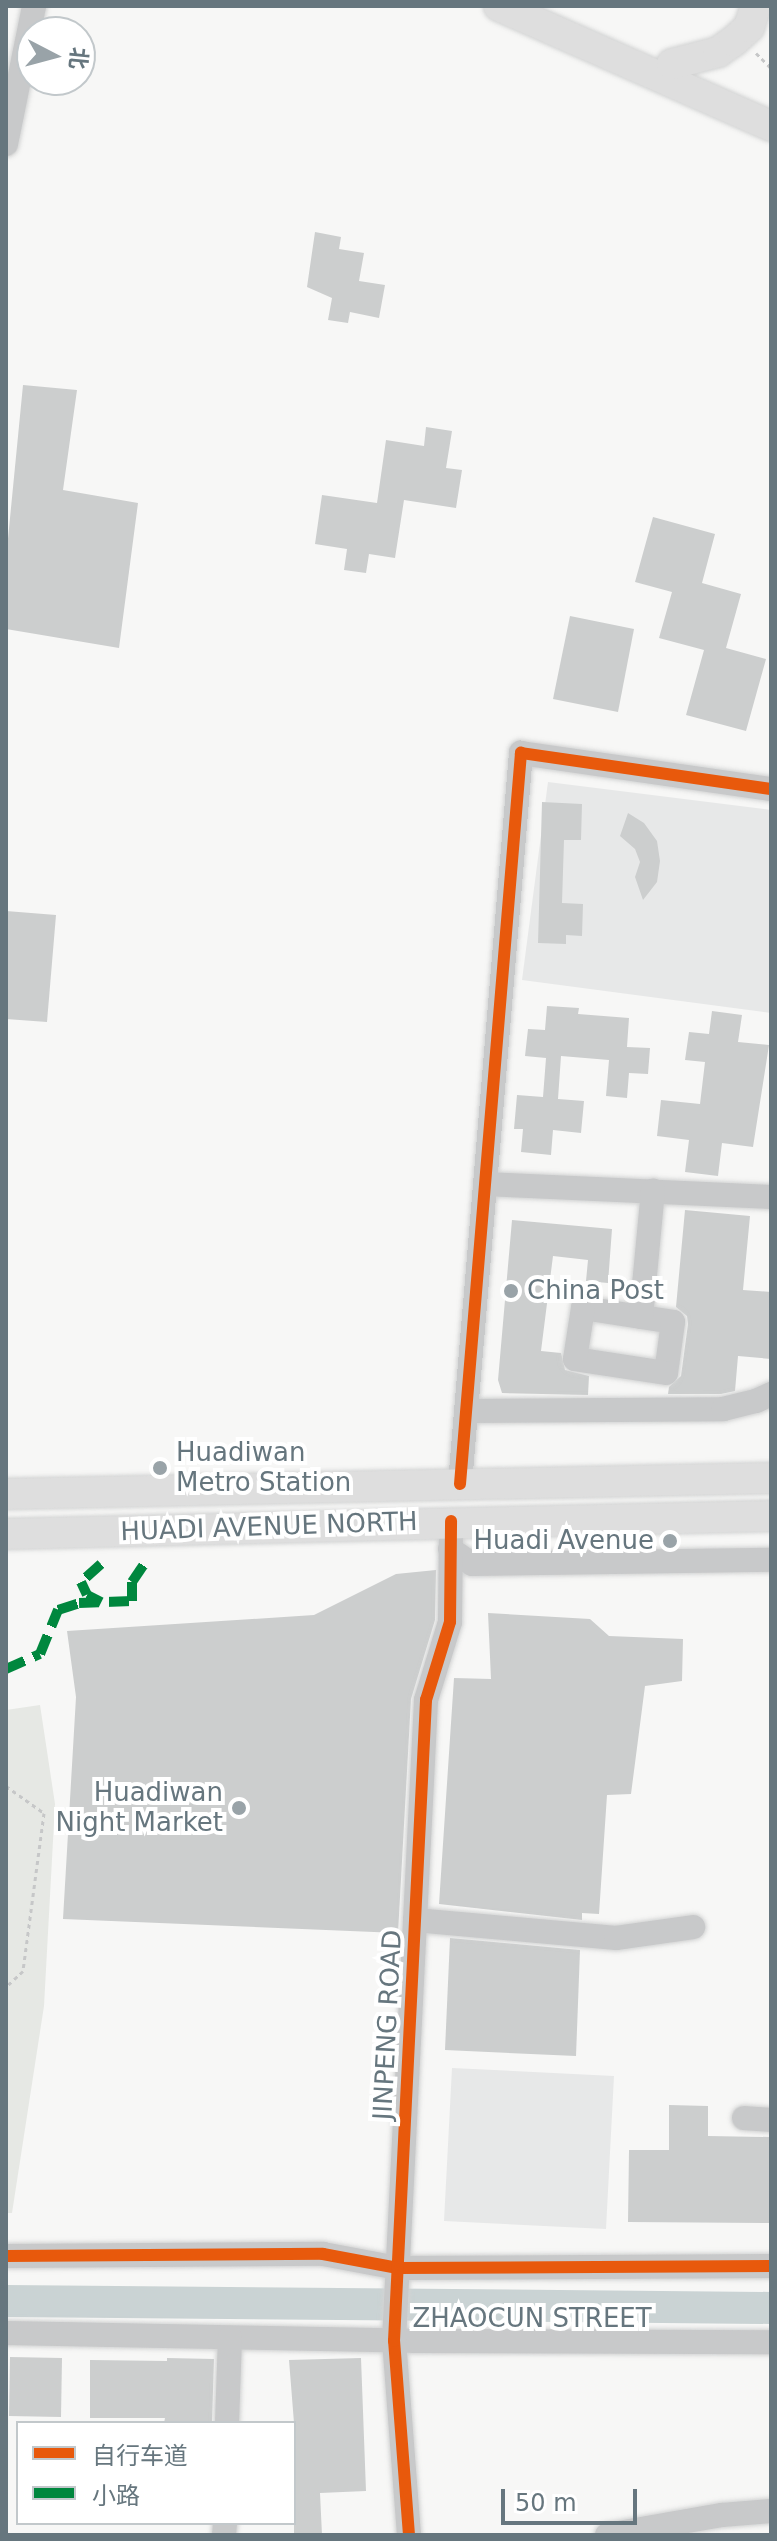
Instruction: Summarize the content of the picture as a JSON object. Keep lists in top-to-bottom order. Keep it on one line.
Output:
{"streets":{"main road":["HUADI AVENUE NORTH"],"street":["JINPENG ROAD","ZHAOCUN STREET"]},"crossings":[["HUADI AVENUE NORTH","JINPENG ROAD"],["JINPENG ROAD","ZHAOCUN STREET"]],"places":["China Post","Huadiwan Metro Station","Huadi Avenue","Huadiwan Night Market"],"legend":["自行车道","小路"],"scale_bar":"50 m","north":"right"}
